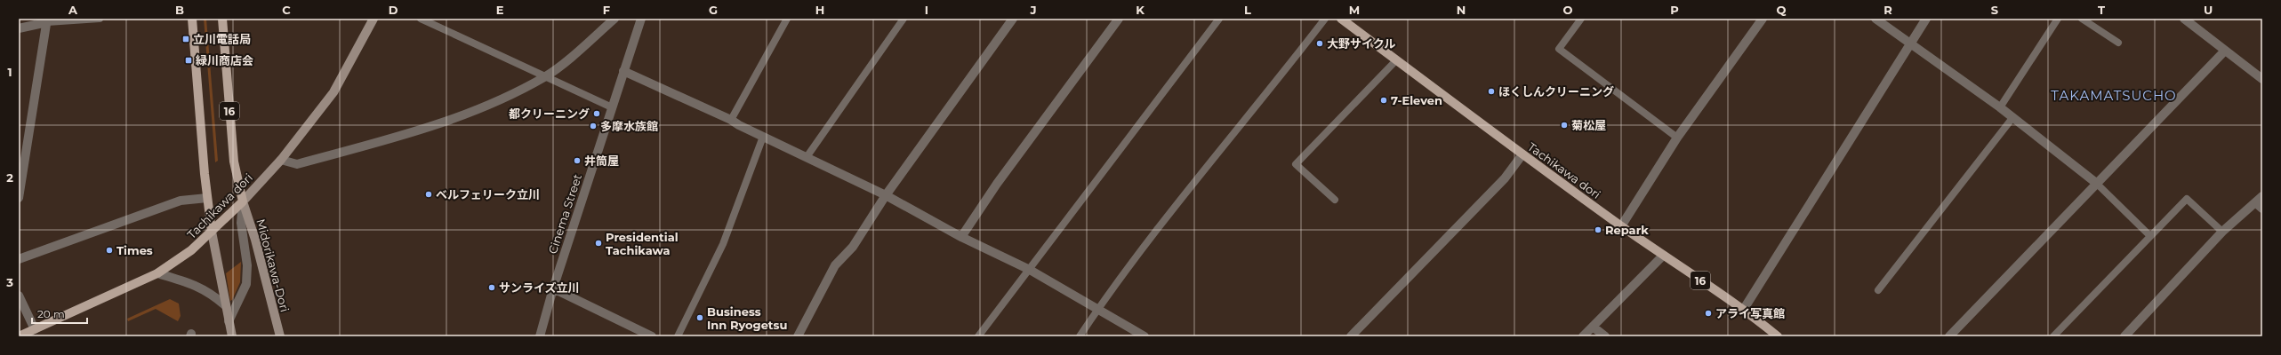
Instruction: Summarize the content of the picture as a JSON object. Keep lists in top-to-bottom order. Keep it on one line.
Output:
{"streets":{"main road":["16","Tachikawa dori"],"street":["Cinema Street","Midorikawa-Dori"]},"crossings":[["16","Tachikawa dori"],["16","Midorikawa-Dori"],["Tachikawa dori","Midorikawa-Dori"]],"districts":["TAKAMATSUCHO"],"places":{"transit":["立川電話局","緑川商店会"],"other":["大野サイクル","ほくしんクリーニング","7-Eleven","都クリーニング","菊松屋","多摩水族館","井筒屋","ベルフェリーク立川","Repark","Presidential Tachikawa","Times","サンライズ立川","アライ写真館","Business Inn Ryogetsu"]},"scale_bar":"20 m","grid":{"columns":["A","B","C","D","E","F","G","H","I","J","K","L","M","N","O","P","Q","R","S","T","U"],"rows":["1","2","3"]}}
